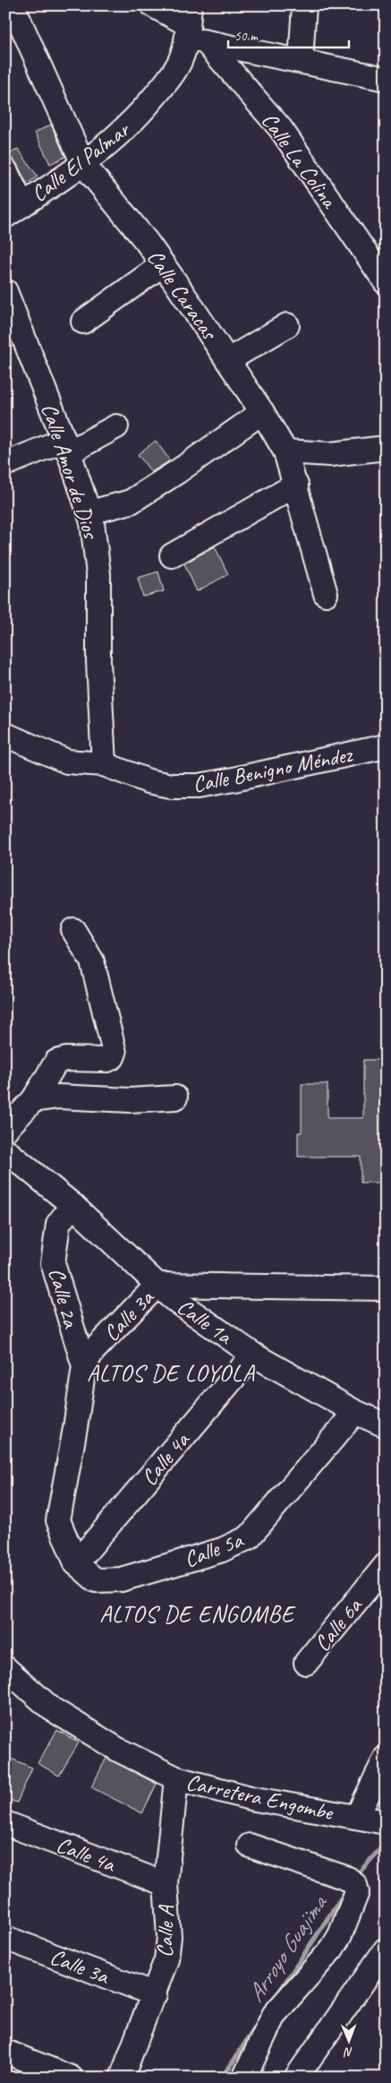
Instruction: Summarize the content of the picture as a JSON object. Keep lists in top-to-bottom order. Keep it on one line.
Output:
{"streets":{"street":["Calle La Colina","Calle El Palmar","Calle Caracas","Calle Amor de Dios","Calle Benigno Méndez","Calle 2a","Calle 3a","Calle 1a","Calle 4a","Calle 5a","Calle 6a","Carretera Engombe","Calle A"]},"crossings":[["Calle La Colina","Calle El Palmar"],["Calle El Palmar","Calle Caracas"],["Calle Amor de Dios","Calle Benigno Méndez"],["Calle 2a","Calle 3a"],["Calle 2a","Calle 1a"],["Calle 3a","Calle 1a"],["Calle 3a","Calle 4a"],["Calle 3a","Calle 5a"],["Calle 3a","Calle A"],["Calle 1a","Calle 4a"],["Calle 1a","Calle 5a"],["Calle 4a","Calle 5a"],["Calle 4a","Calle A"],["Carretera Engombe","Calle A"]],"districts":["ALTOS DE LOYOLA","ALTOS DE ENGOMBE"],"water":["Arroyo Guajima"],"scale_bar":"50 m","north":"bottom"}
